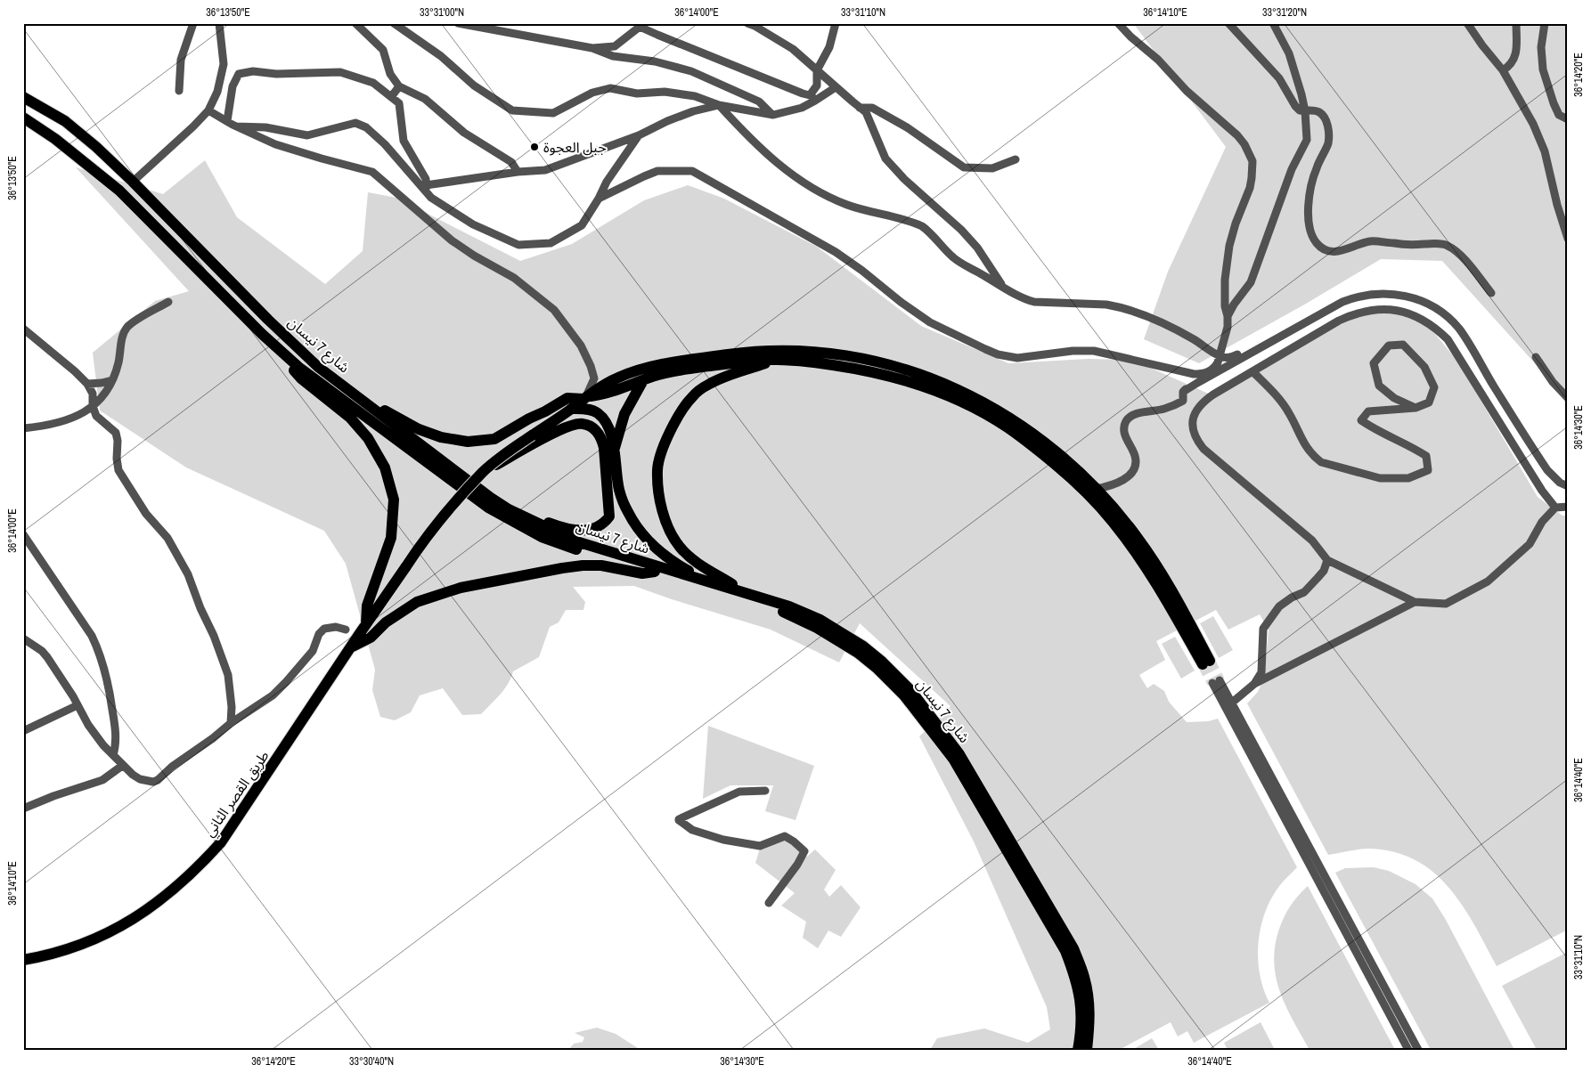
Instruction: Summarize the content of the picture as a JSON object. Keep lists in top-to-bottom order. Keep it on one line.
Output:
{"streets":{"main road":["شارع 7 نيسان","طريق القصر الثاني"]},"places":["جبل العجوة"],"coordinates":["36°13'50\"E","33°31'00\"N","36°14'00\"E","33°31'10\"N","36°14'10\"E","33°31'20\"N","36°14'20\"E","36°14'30\"E","36°14'40\"E","33°30'40\"N"]}
